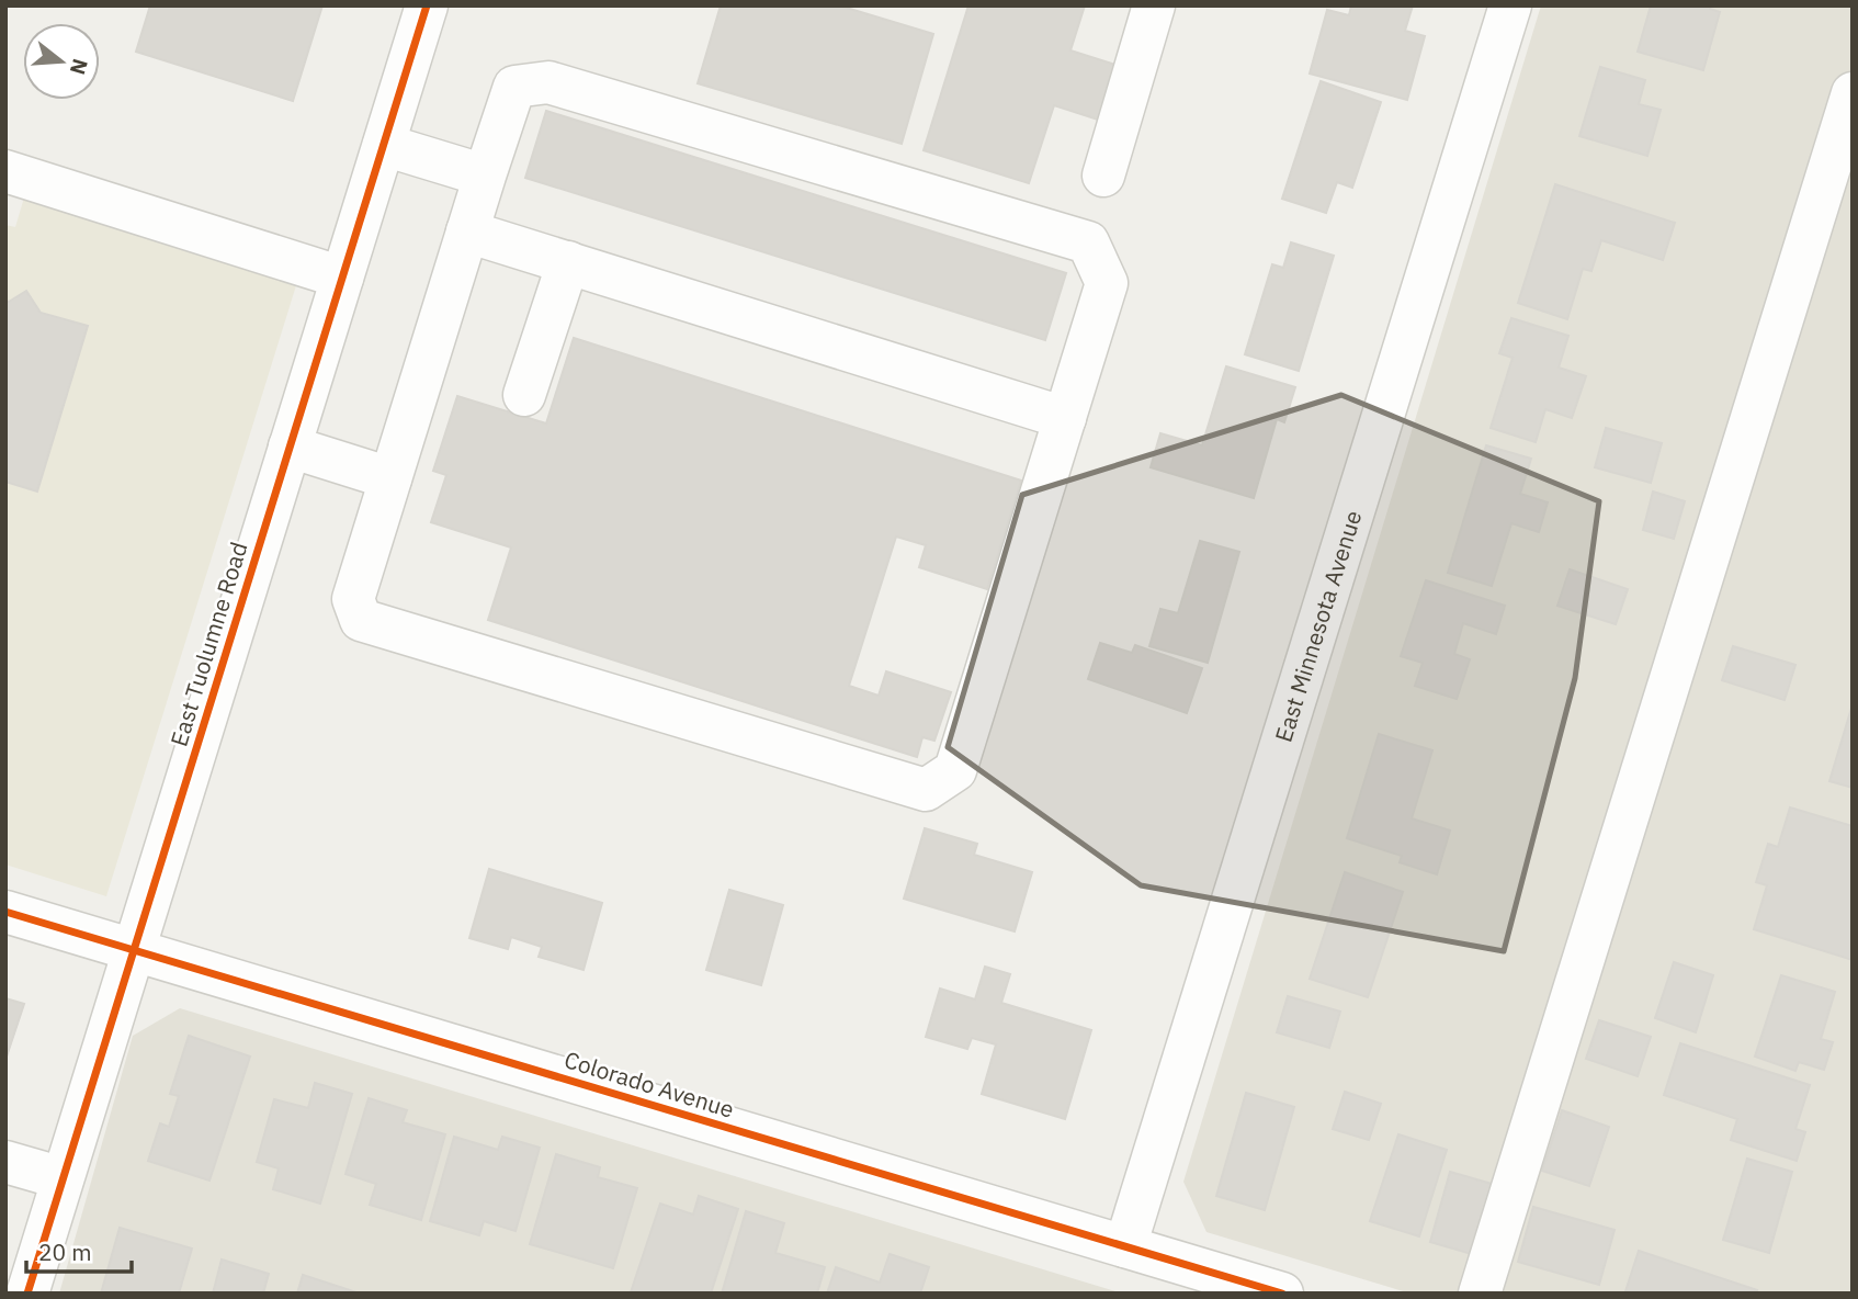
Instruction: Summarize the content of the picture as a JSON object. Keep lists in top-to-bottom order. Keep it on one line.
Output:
{"streets":{"street":["East Minnesota Avenue","East Tuolumne Road","Colorado Avenue"]},"crossings":[["East Minnesota Avenue","Colorado Avenue"],["East Tuolumne Road","Colorado Avenue"]],"scale_bar":"20 m","north":"right"}
